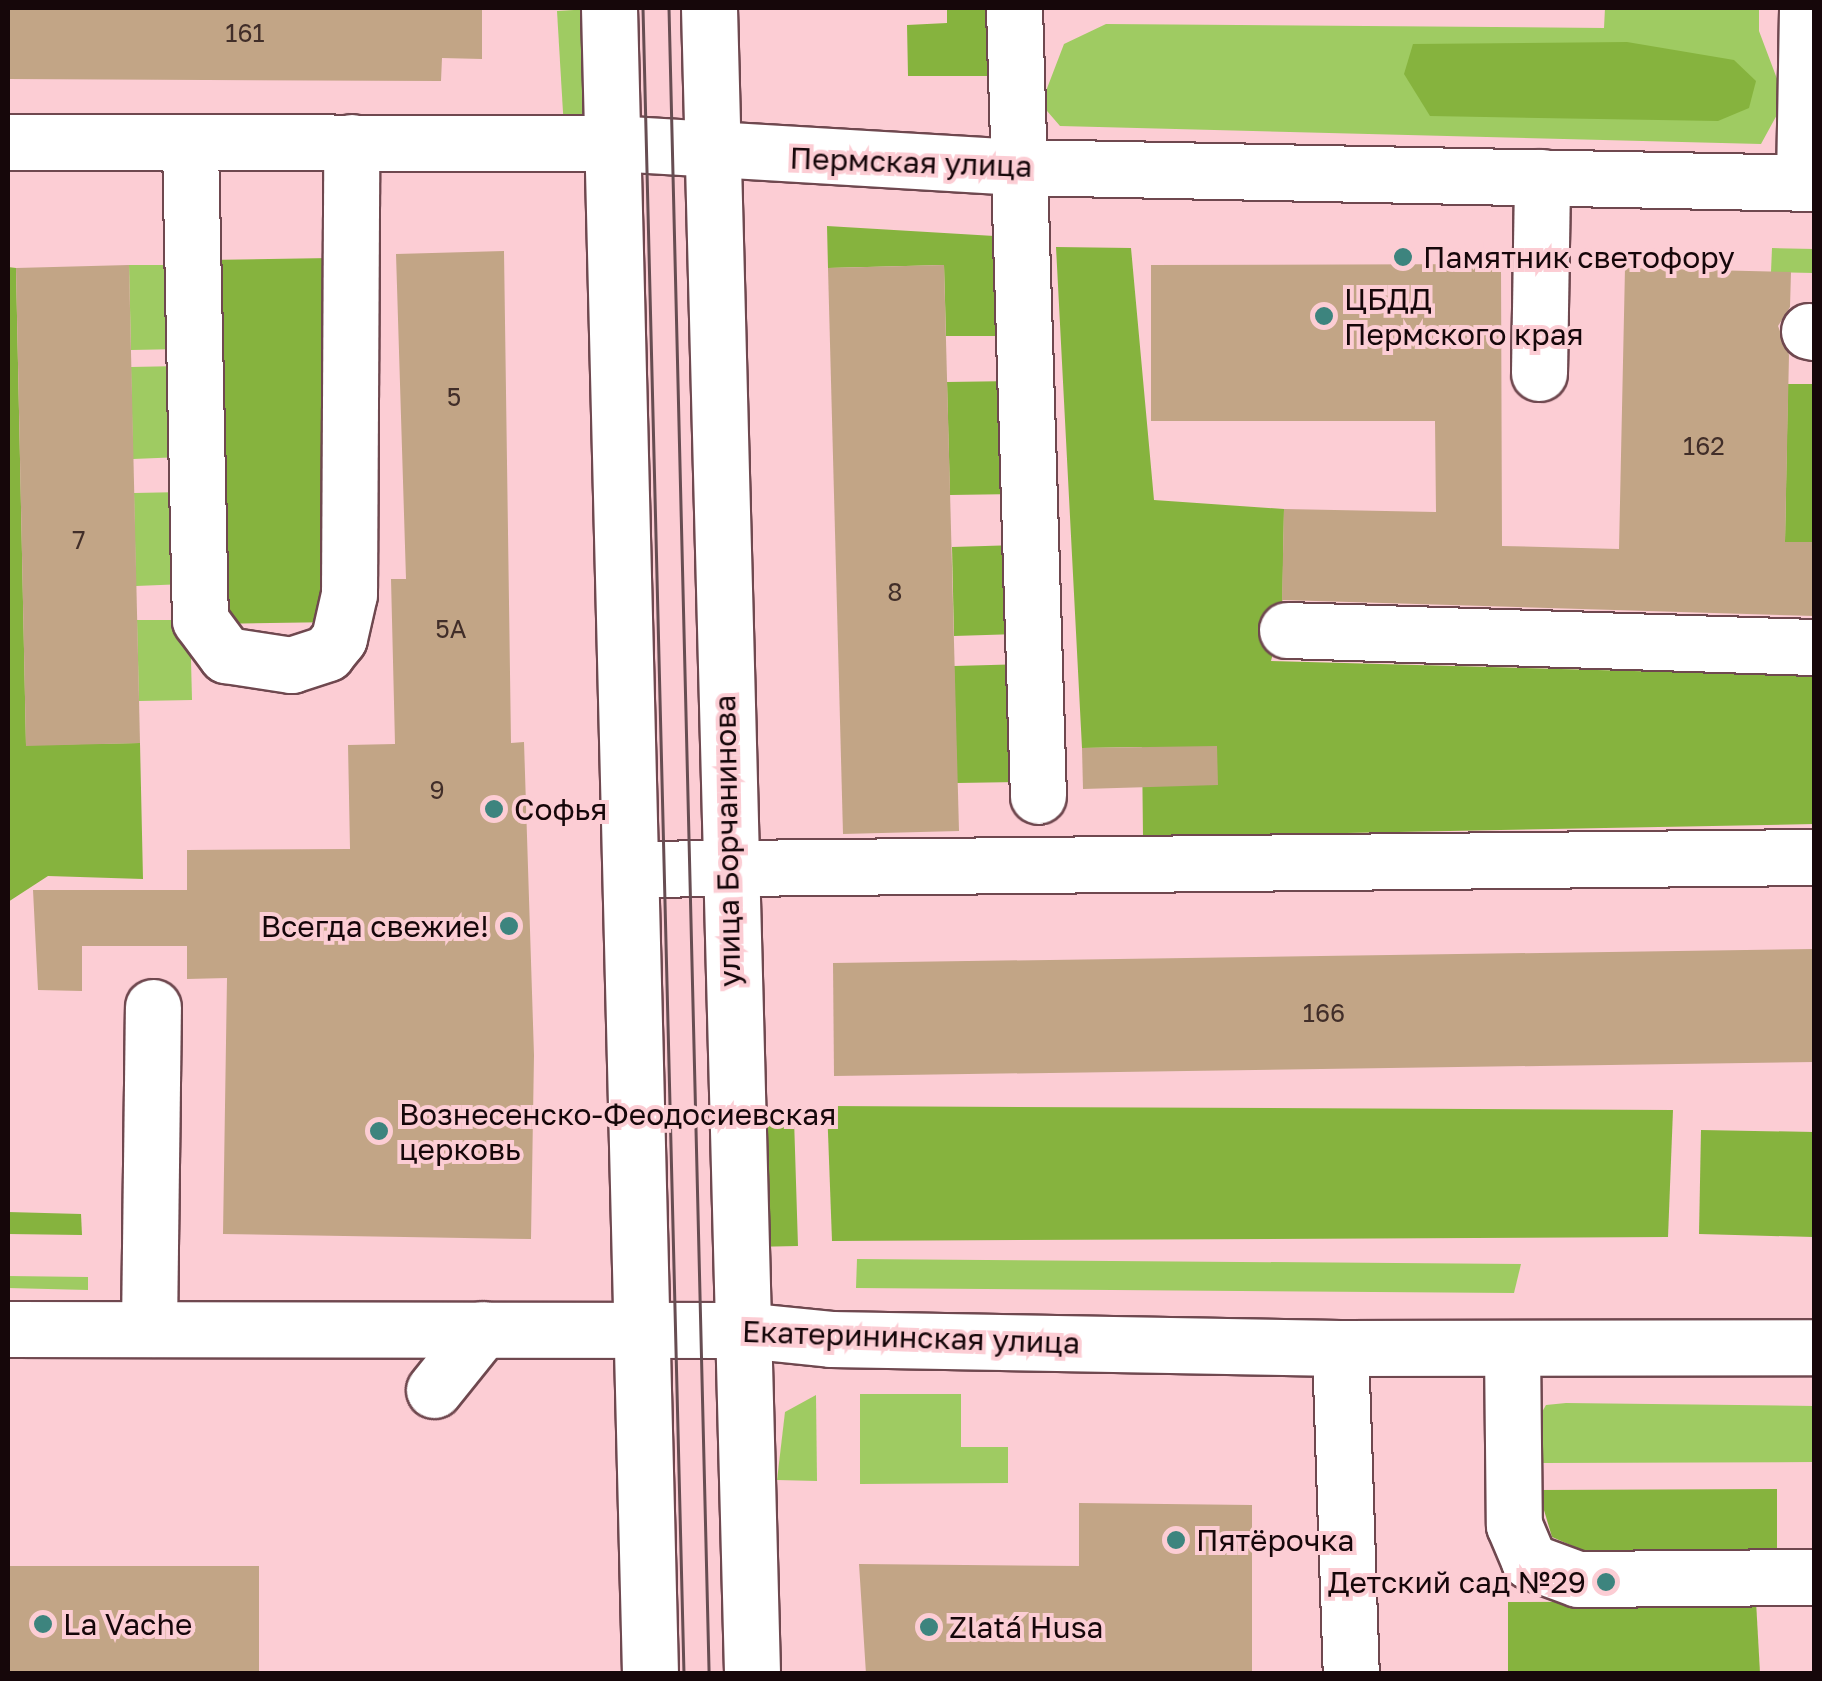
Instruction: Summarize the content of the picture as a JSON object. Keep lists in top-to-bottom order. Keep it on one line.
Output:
{"streets":{"main road":["Пермская улица","улица Борчанинова","Екатерининская улица"]},"crossings":[["Пермская улица","улица Борчанинова"],["улица Борчанинова","Екатерининская улица"]],"places":["Памятник светофору","ЦБДД Пермского края","Софья","Всегда свежие!","Вознесенско-Феодосиевская церковь","Пятёрочка","Детский сад №29","La Vache","Zlatá Husa"],"house_numbers":["161","5","162","7","8","5А","9","166"]}
